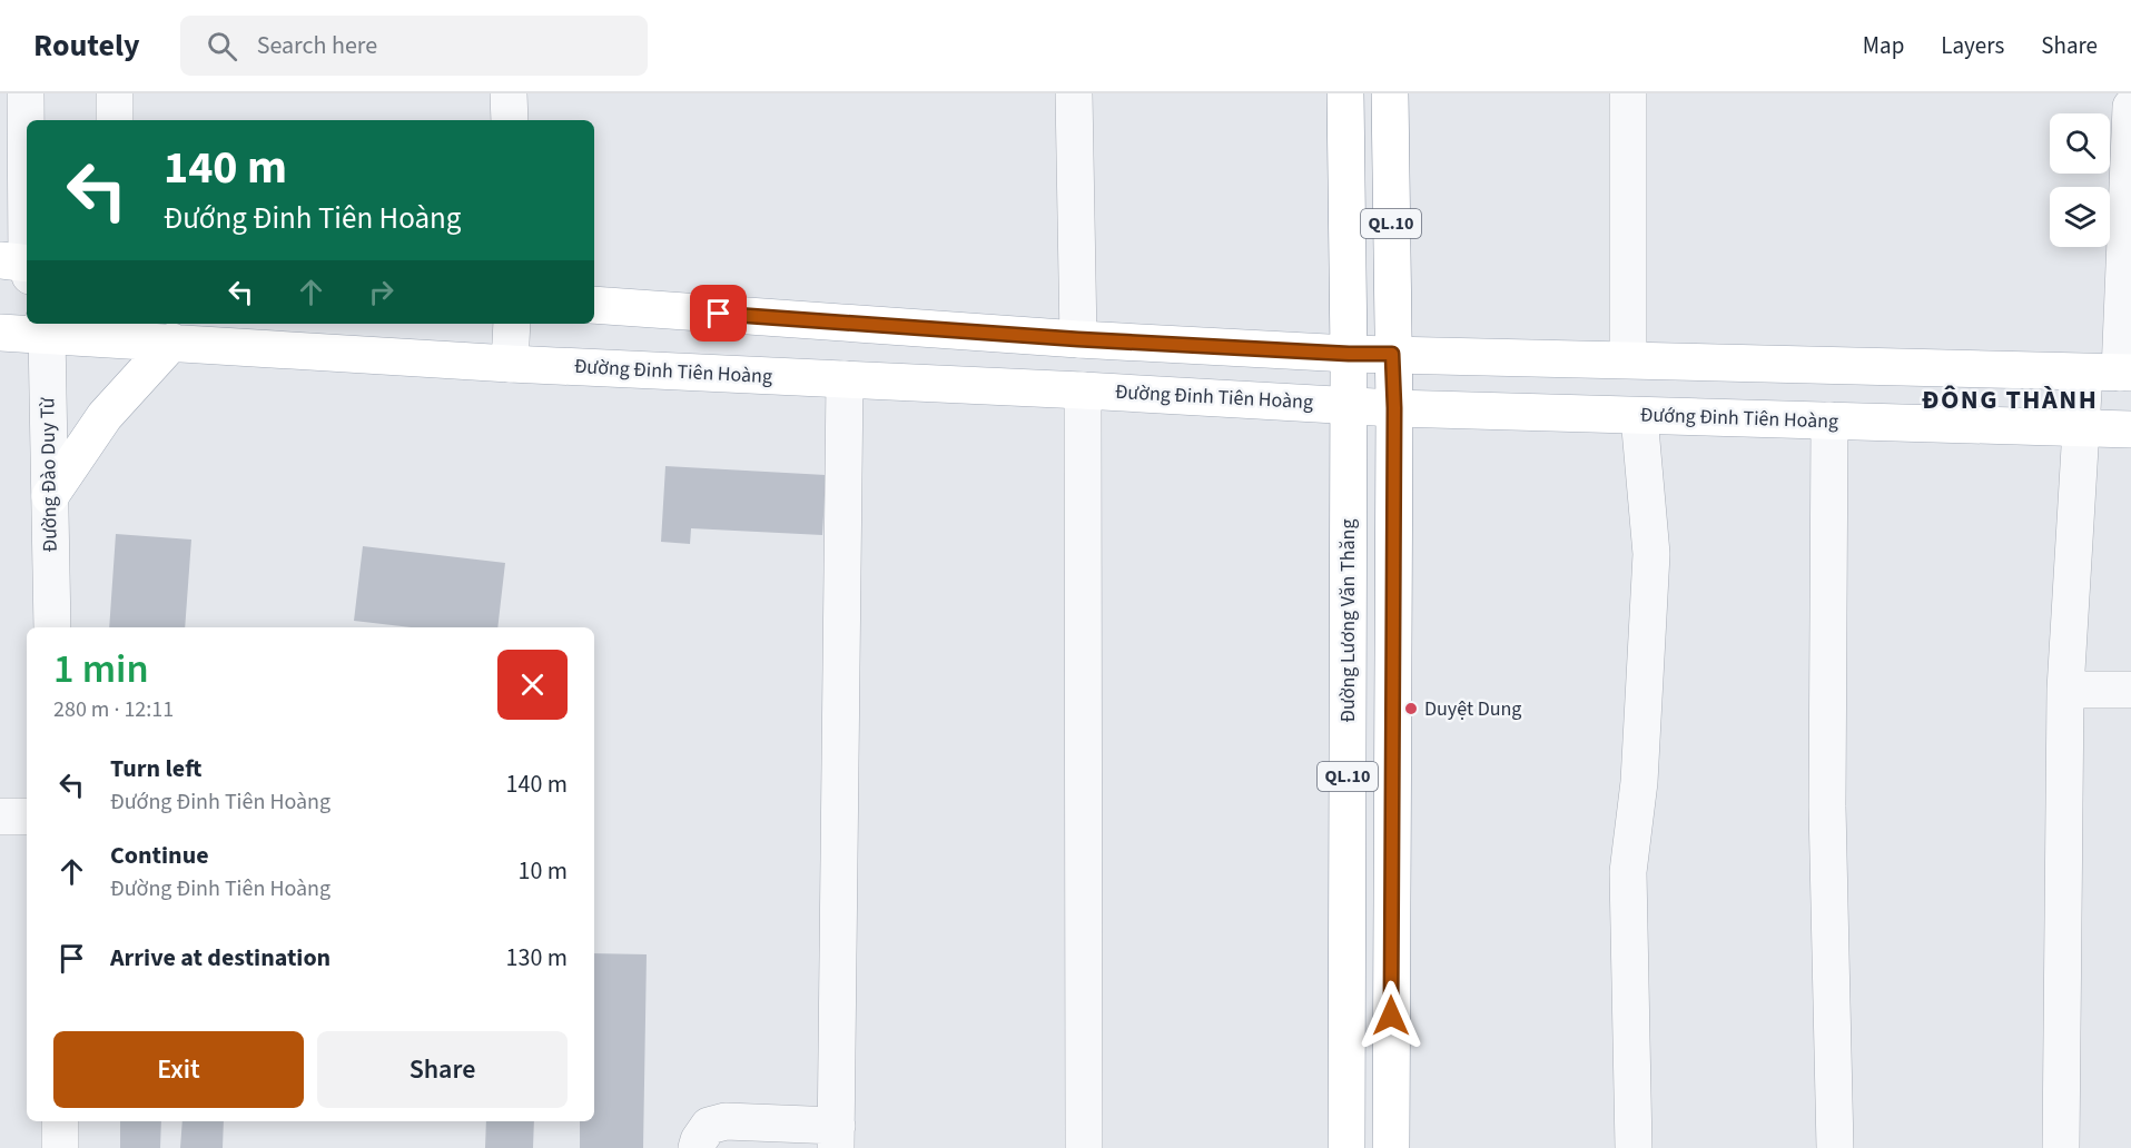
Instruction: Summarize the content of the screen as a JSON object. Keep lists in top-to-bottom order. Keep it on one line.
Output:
{"streets":{"main road":["QL.10","Đường Đinh Tiên Hoàng","Đướng Đinh Tiên Hoàng","Đường Lương Văn Thăng"],"street":["Đường Đào Duy Từ"]},"crossings":[["QL.10","Đướng Đinh Tiên Hoàng"],["Đường Đinh Tiên Hoàng","Đướng Đinh Tiên Hoàng"],["Đường Đinh Tiên Hoàng","Đường Đào Duy Từ"],["Đường Đinh Tiên Hoàng","Đường Lương Văn Thăng"],["Đướng Đinh Tiên Hoàng","Đường Lương Văn Thăng"]],"districts":["ĐÔNG THÀNH"],"places":["Duyệt Dung"],"page":{"header":"Routely","search":"Search here","nav":["Map","Layers","Share"],"turn":["140 m","Đướng Đinh Tiên Hoàng"],"heading":["1 min","280 m · 12:11"],"list":[{"name":"Turn left","note":"Đướng Đinh Tiên Hoàng","value":"140 m"},{"name":"Continue","note":"Đường Đinh Tiên Hoàng","value":"10 m"},{"name":"Arrive at destination","value":"130 m"}],"buttons":["Exit","Share"]}}
